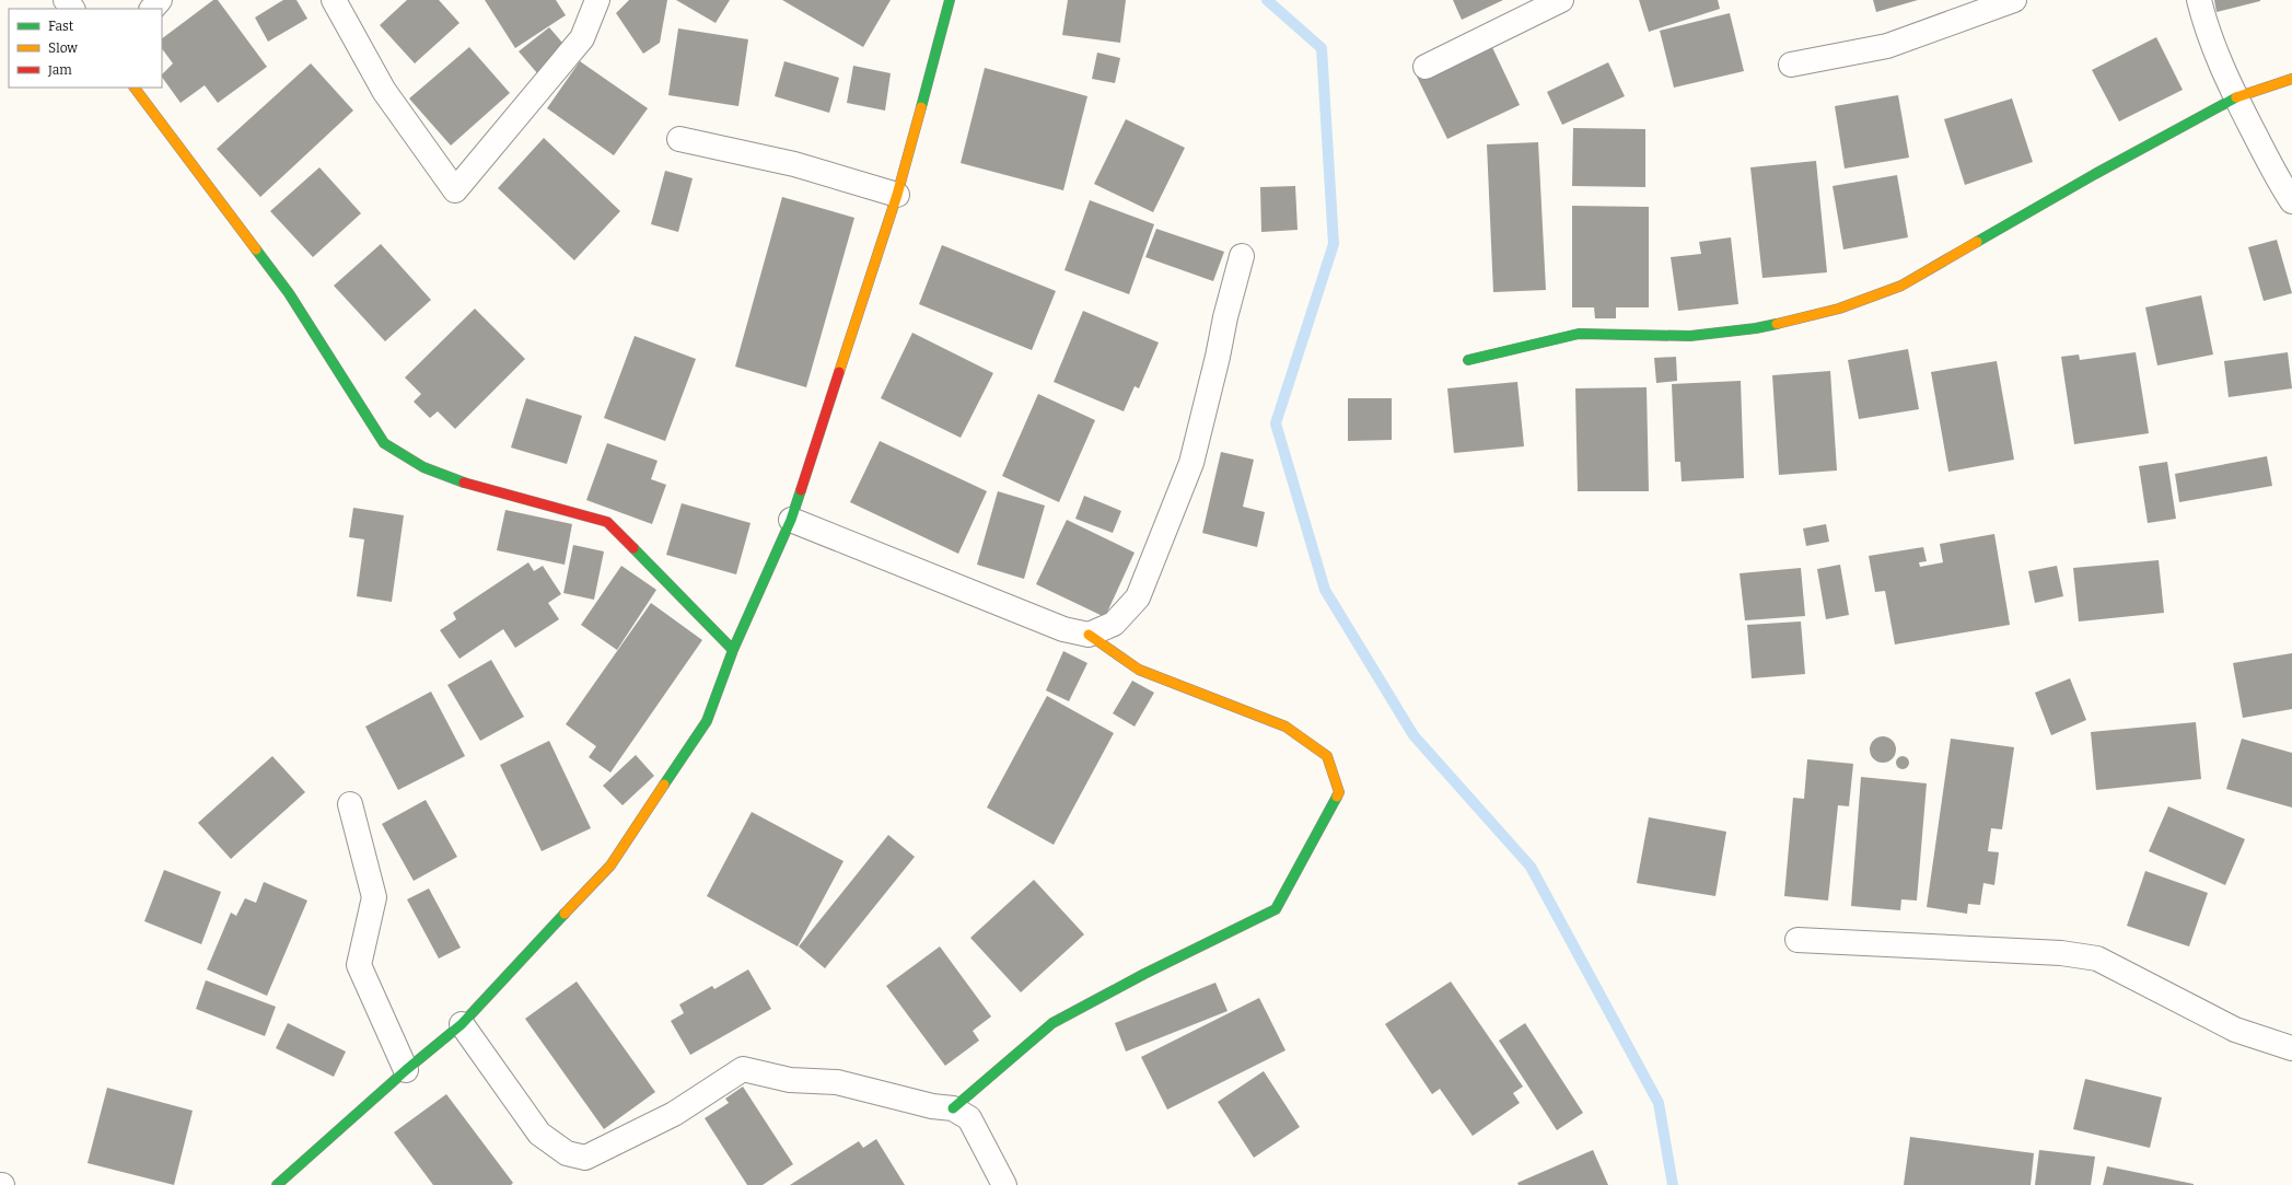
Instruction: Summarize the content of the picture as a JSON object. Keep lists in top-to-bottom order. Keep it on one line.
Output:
{"legend":["Fast","Slow","Jam"]}
